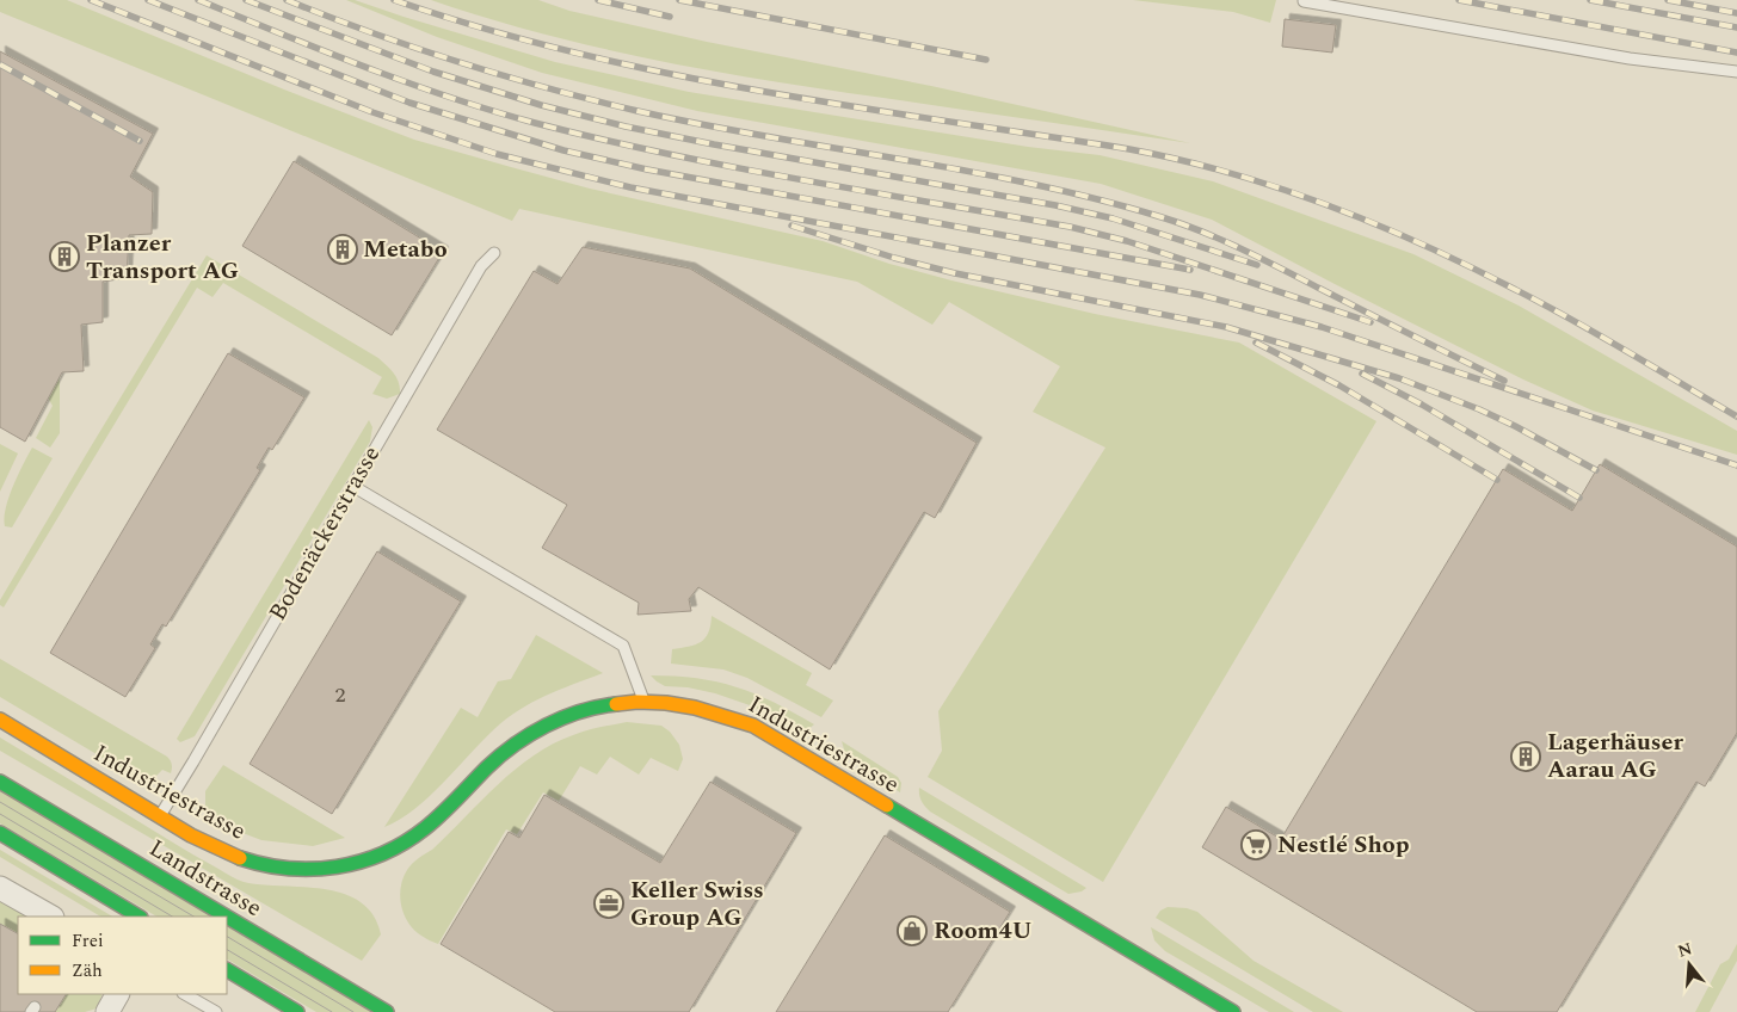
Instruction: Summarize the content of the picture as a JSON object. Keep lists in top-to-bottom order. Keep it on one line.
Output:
{"streets":{"street":["Industriestrasse","Landstrasse"],"lane":["Bodenäckerstrasse"]},"crossings":[["Bodenäckerstrasse","Industriestrasse"]],"places":{"building":["Metabo","Planzer Transport AG","Lagerhäuser Aarau AG"],"supermarket":["Nestlé Shop"],"office":["Keller Swiss Group AG"],"shop":["Room4U"]},"house_numbers":["2"],"legend":["Frei","Zäh"],"north":"top"}
